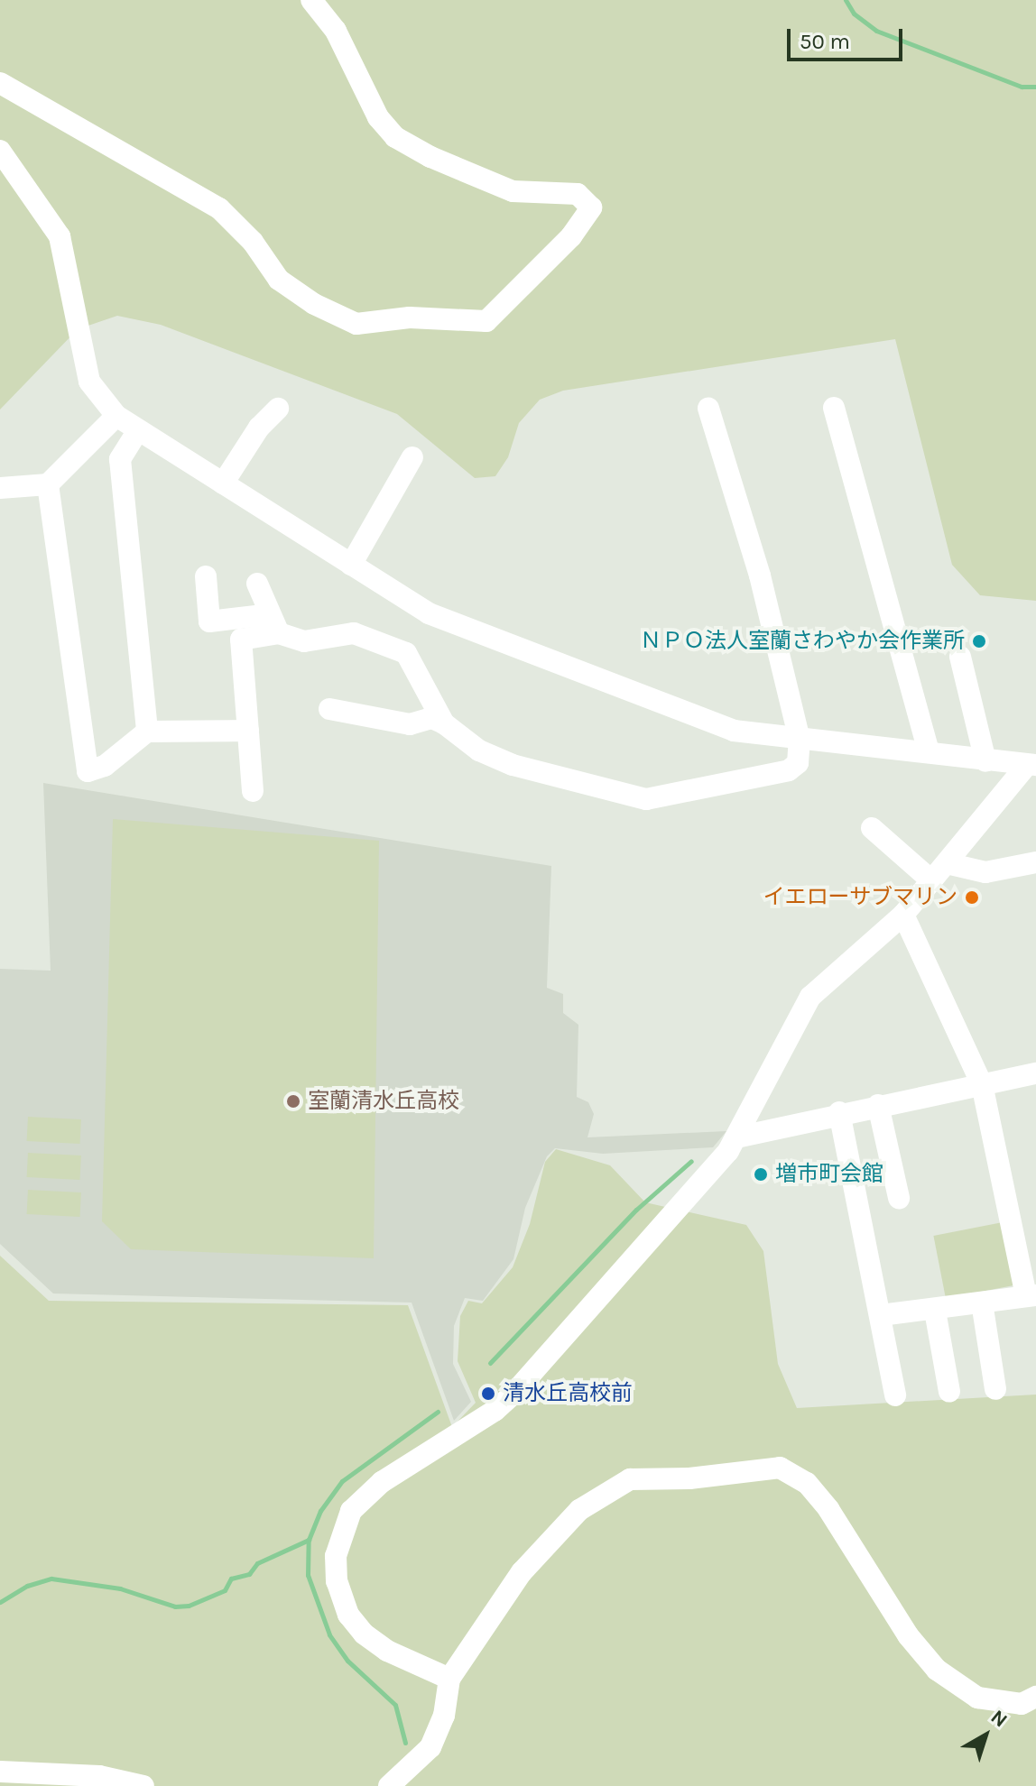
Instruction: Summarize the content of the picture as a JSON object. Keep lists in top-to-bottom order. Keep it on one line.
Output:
{"places":["ＮＰＯ法人室蘭さわやか会作業所","イエローサブマリン","室蘭清水丘高校","増市町会館","清水丘高校前"],"scale_bar":"50 m","north":"top right"}
